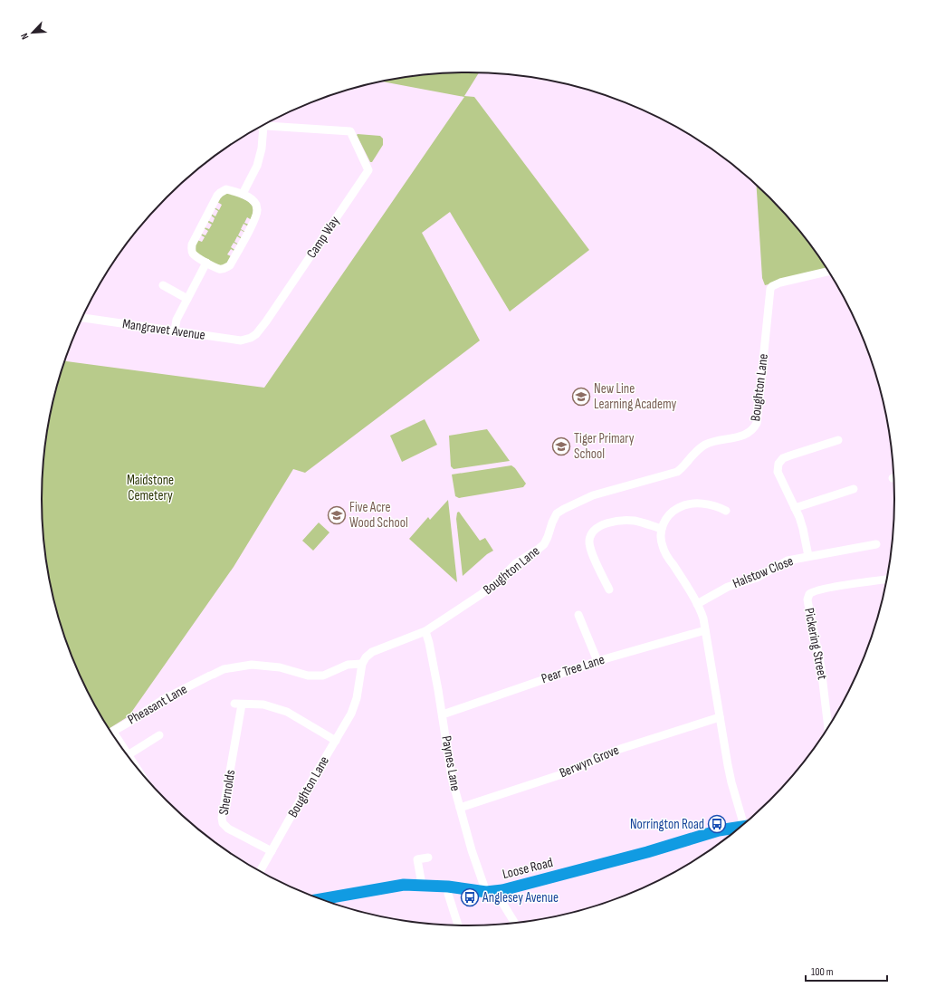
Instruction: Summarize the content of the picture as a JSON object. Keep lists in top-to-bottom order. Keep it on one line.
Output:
{"streets":{"highway":["Loose Road"],"street":["Camp Way","Mangravet Avenue","Boughton Lane","Halstow Close","Pickering Street","Pear Tree Lane","Pheasant Lane","Berwyn Grove","Paynes Lane","Shernolds"]},"crossings":[["Camp Way","Mangravet Avenue"],["Boughton Lane","Pheasant Lane"],["Boughton Lane","Paynes Lane"],["Boughton Lane","Shernolds"],["Pear Tree Lane","Paynes Lane"],["Berwyn Grove","Paynes Lane"],["Paynes Lane","Loose Road"]],"parks":["Maidstone Cemetery"],"places":{"school or university":["New Line Learning Academy","Tiger Primary School","Five Acre Wood School"],"bus stop":["Norrington Road","Anglesey Avenue"]},"scale_bar":"100 m","north":"bottom left"}
